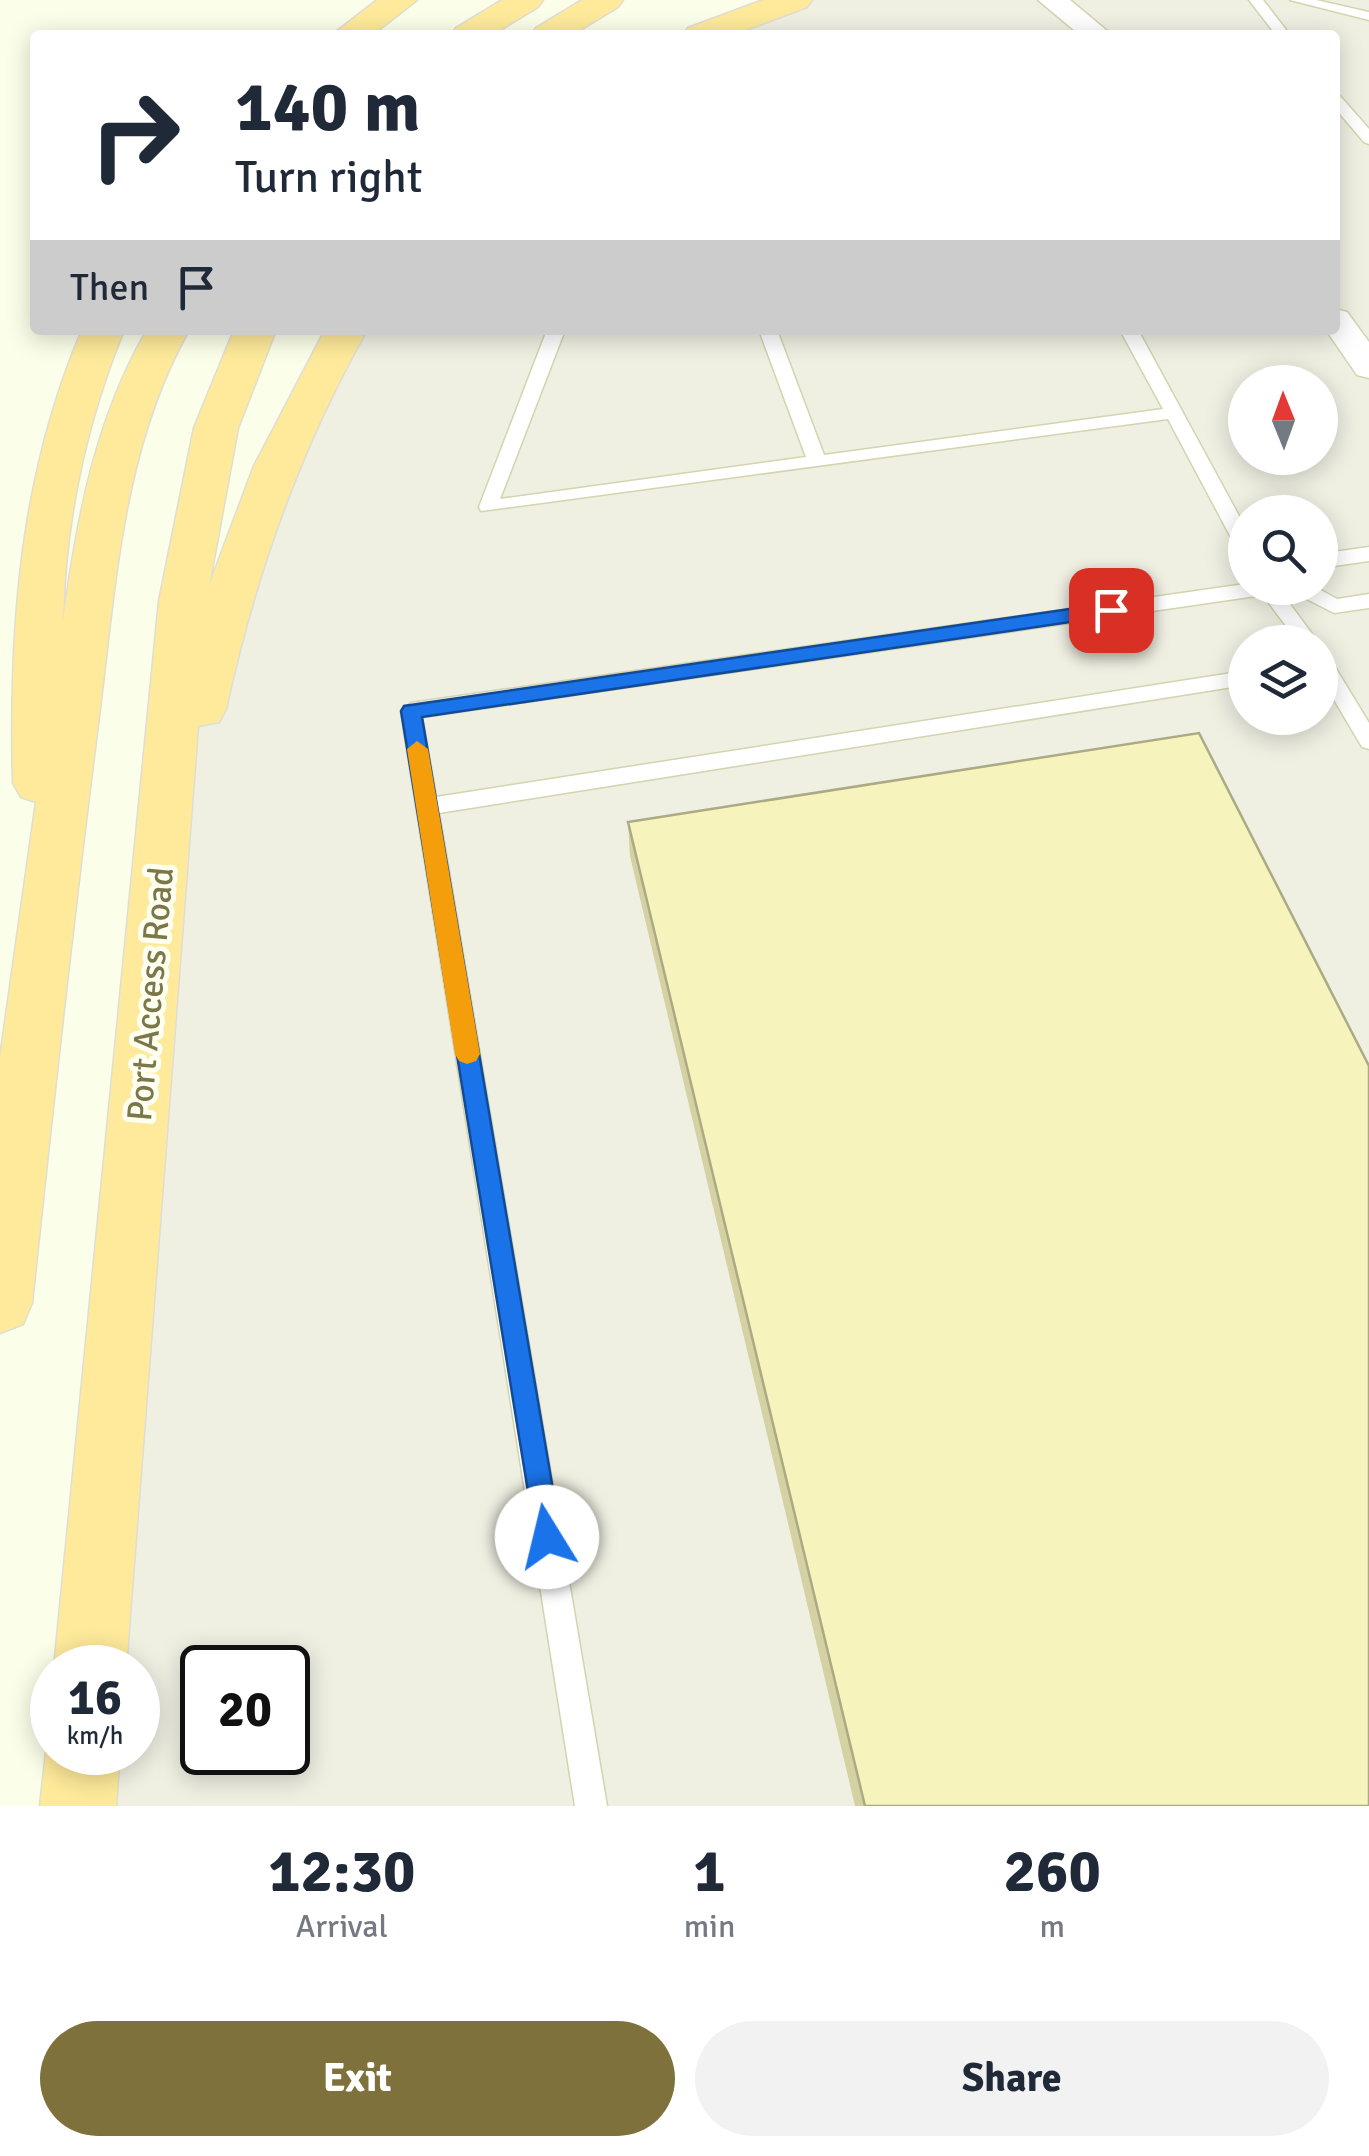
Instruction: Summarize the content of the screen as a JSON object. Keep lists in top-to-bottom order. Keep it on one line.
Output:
{"streets":{"highway":["Port Access Road"]},"north":"top","page":{"turn":["140 m","Turn right"],"then":"Then","speed":"16 km/h","limit":"20","eta":["12:30","Arrival","1","min","260","m"],"buttons":["Exit","Share"]}}
